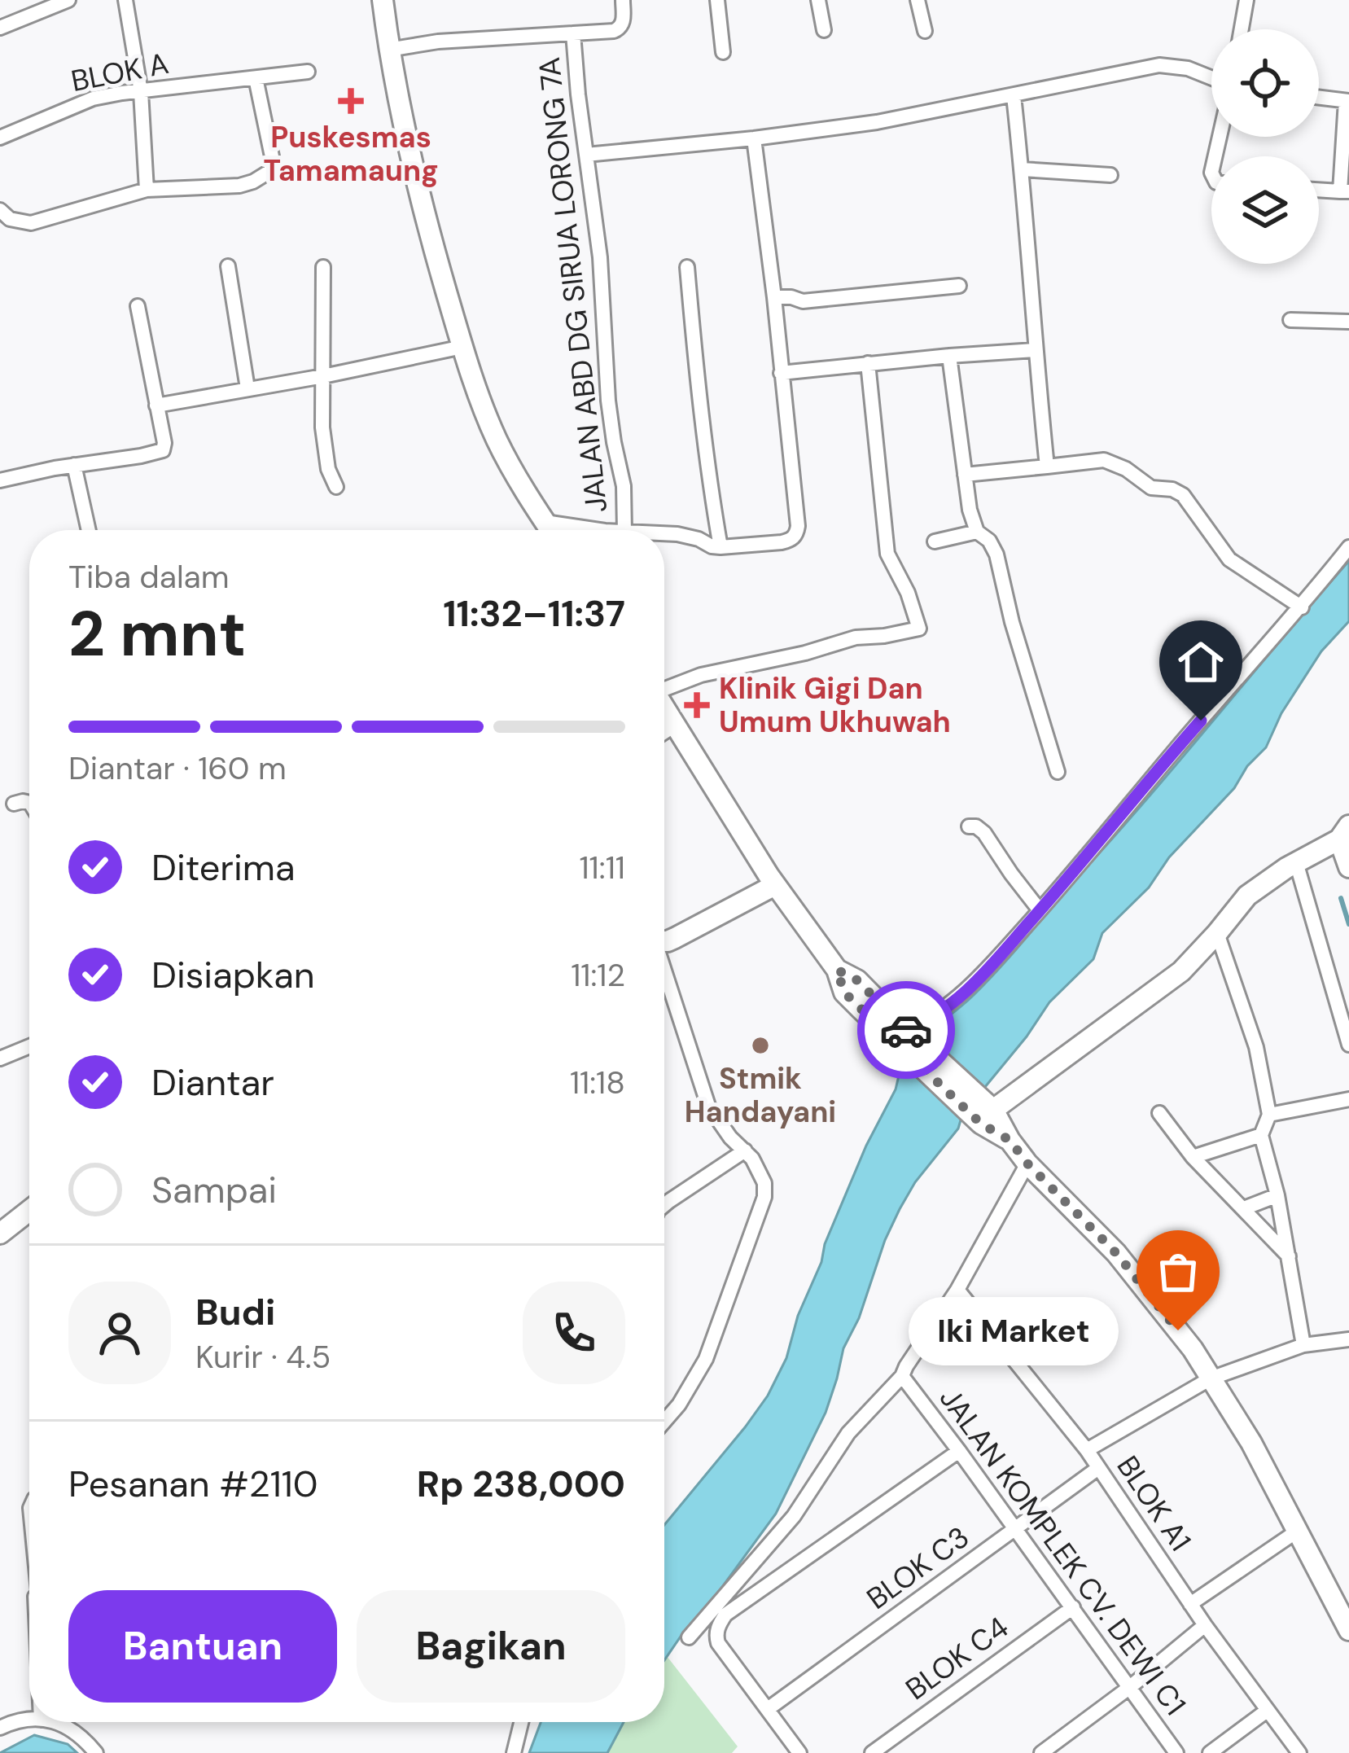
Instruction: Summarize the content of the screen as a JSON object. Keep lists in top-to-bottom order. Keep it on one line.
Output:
{"streets":{"street":["BLOK A","JALAN ABD DG SIRUA LORONG 7A","BLOK A1","JALAN KOMPLEK CV. DEWI C1","BLOK C3","BLOK C4"]},"crossings":[["BLOK A1","BLOK C3"],["JALAN KOMPLEK CV. DEWI C1","BLOK C3"],["JALAN KOMPLEK CV. DEWI C1","BLOK C4"]],"places":{"health":["Puskesmas Tamamaung","Klinik Gigi Dan Umum Ukhuwah"],"other":["Stmik Handayani","Iki Market"]},"page":{"heading":["2 mnt","Tiba dalam","11:32–11:37"],"panel":["Budi","Kurir · 4.5","Pesanan #2110","Rp 238,000"],"bar":"Diantar · 160 m","list":[["Diterima","11:11"],["Disiapkan","11:12"],["Diantar","11:18"],"Sampai"],"bubble":"Iki Market","buttons":["Bantuan","Bagikan"]}}
